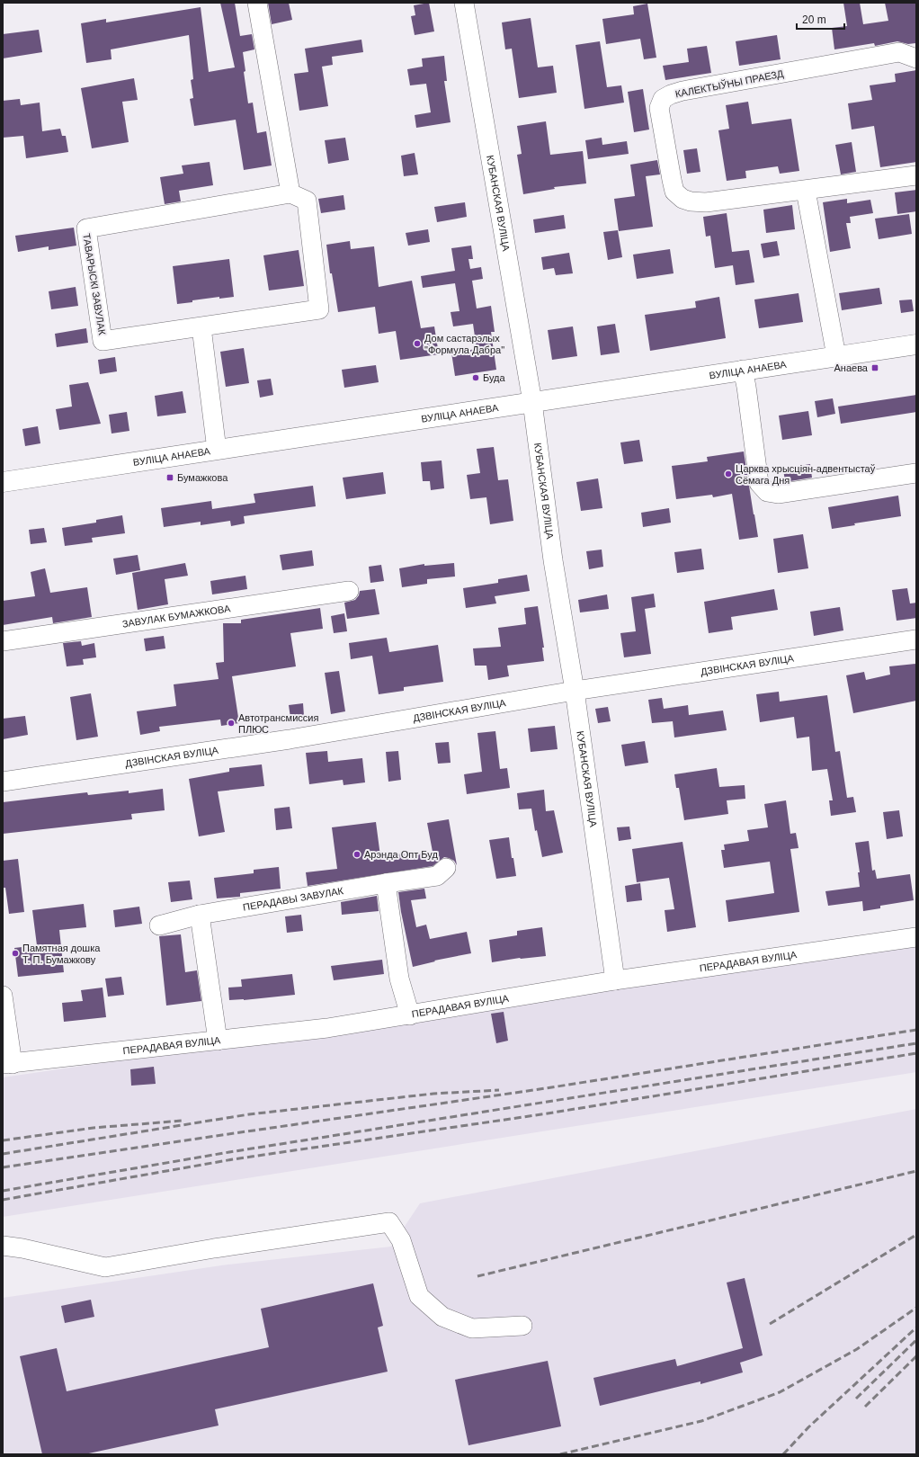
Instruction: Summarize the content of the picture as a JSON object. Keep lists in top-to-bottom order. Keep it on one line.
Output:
{"streets":{"street":["КАЛЕКТЫЎНЫ ПРАЕЗД","КУБАНСКАЯ ВУЛІЦА","ТАВАРЫСКІ ЗАВУЛАК","ВУЛІЦА АНАЕВА","ЗАВУЛАК БУМАЖКОВА","ДЗВІНСКАЯ ВУЛІЦА","ПЕРАДАВЫ ЗАВУЛАК","ПЕРАДАВАЯ ВУЛІЦА"]},"crossings":[["КУБАНСКАЯ ВУЛІЦА","ВУЛІЦА АНАЕВА"],["КУБАНСКАЯ ВУЛІЦА","ДЗВІНСКАЯ ВУЛІЦА"],["КУБАНСКАЯ ВУЛІЦА","ПЕРАДАВАЯ ВУЛІЦА"]],"places":{"other":["Дом састарэлых \"Формула Дабра\"","Буда","Царква хрысціян-адвентыстаў Сёмага Дня","Автотрансмиссия ПЛЮС","Арэнда Опт Буд","Памятная дошка Т. П. Бумажкову"],"transit":["Анаева","Бумажкова"]},"scale_bar":"20 m"}
